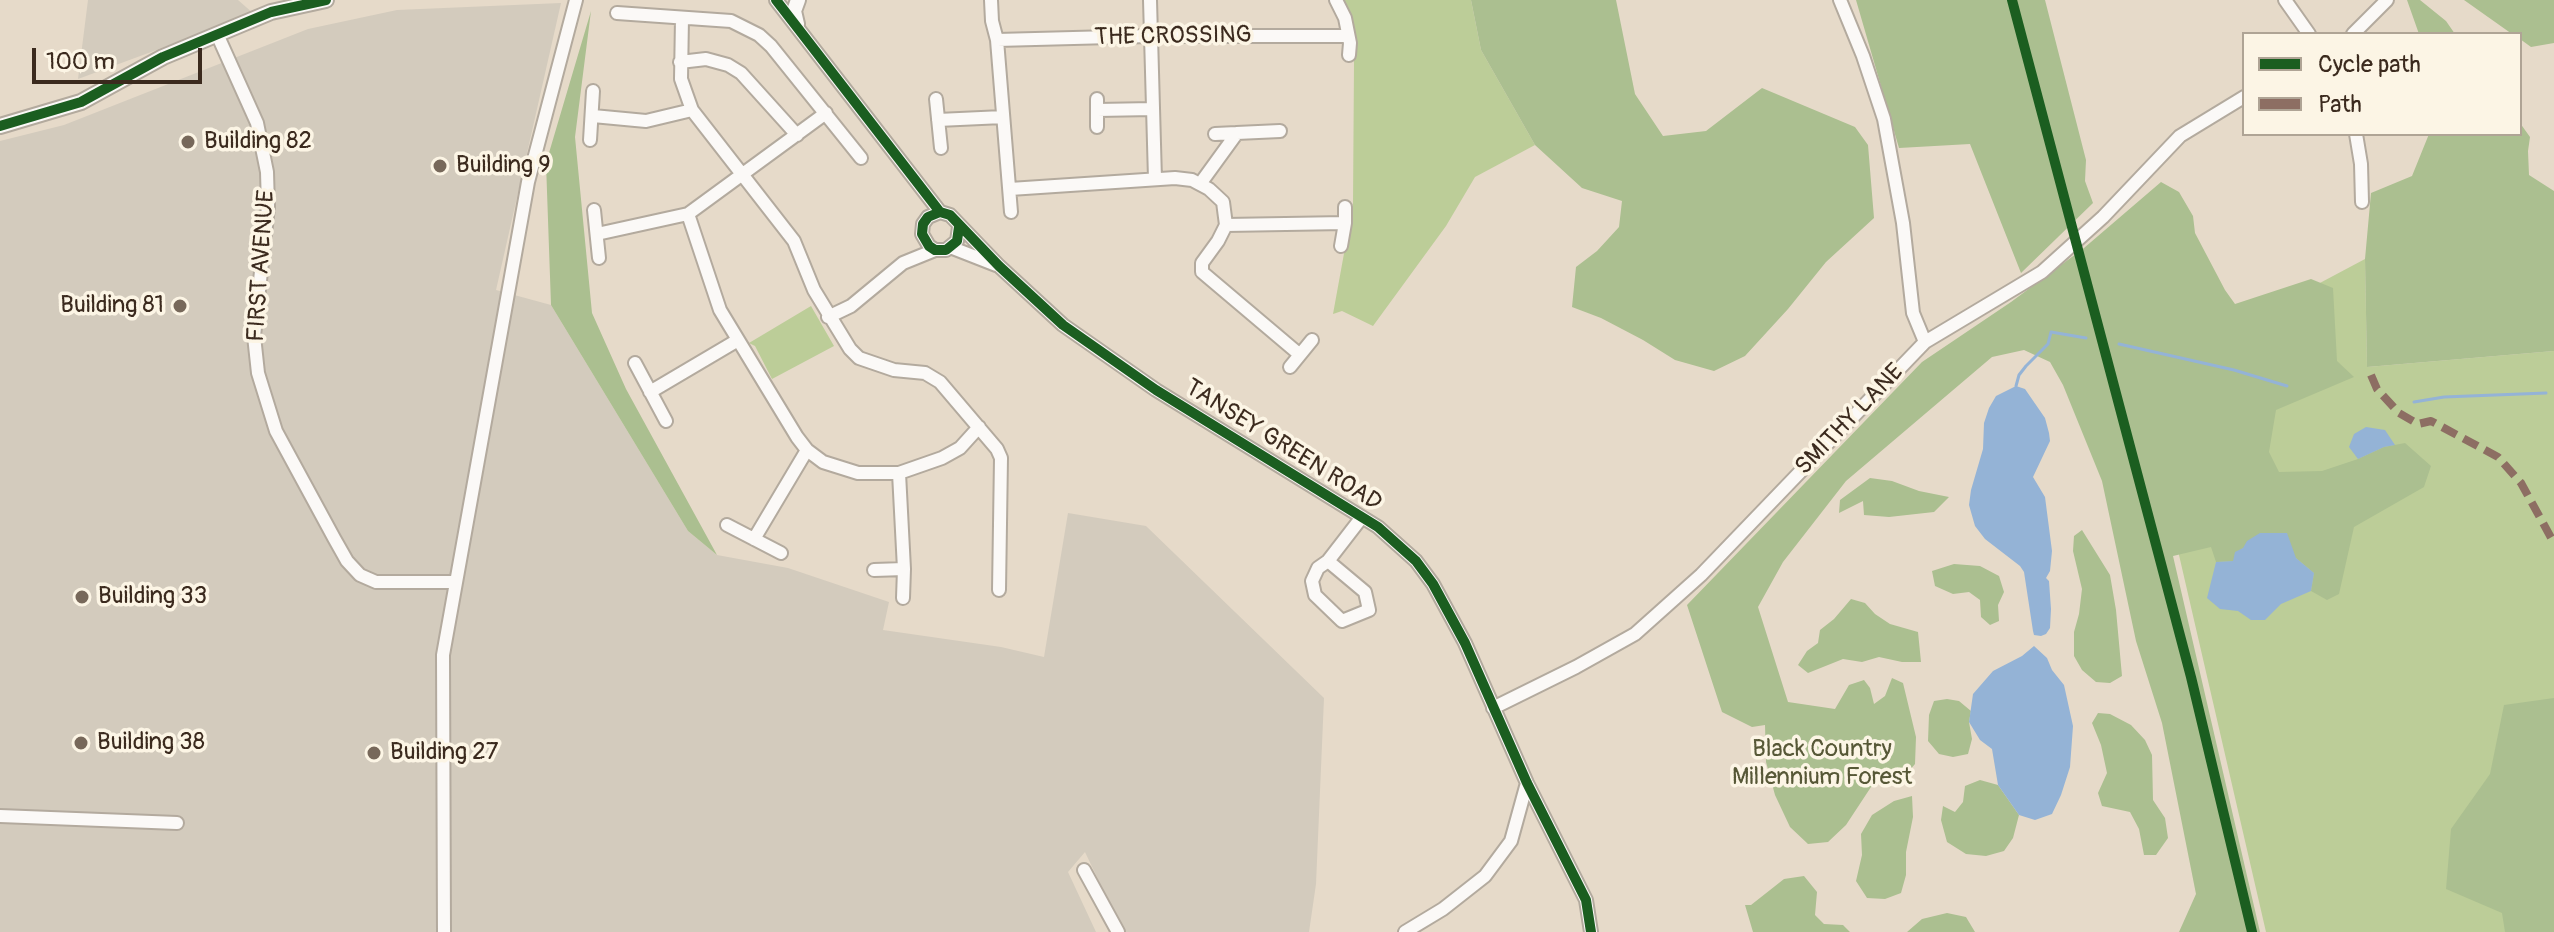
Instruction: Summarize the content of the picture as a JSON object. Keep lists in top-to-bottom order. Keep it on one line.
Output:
{"streets":{"street":["THE CROSSING","FIRST AVENUE","SMITHY LANE","TANSEY GREEN ROAD"]},"crossings":[["SMITHY LANE","TANSEY GREEN ROAD"]],"parks":["Black Country Millennium Forest"],"places":["Building 82","Building 9","Building 81","Building 33","Building 38","Building 27"],"legend":["Cycle path","Path"],"scale_bar":"100 m"}
